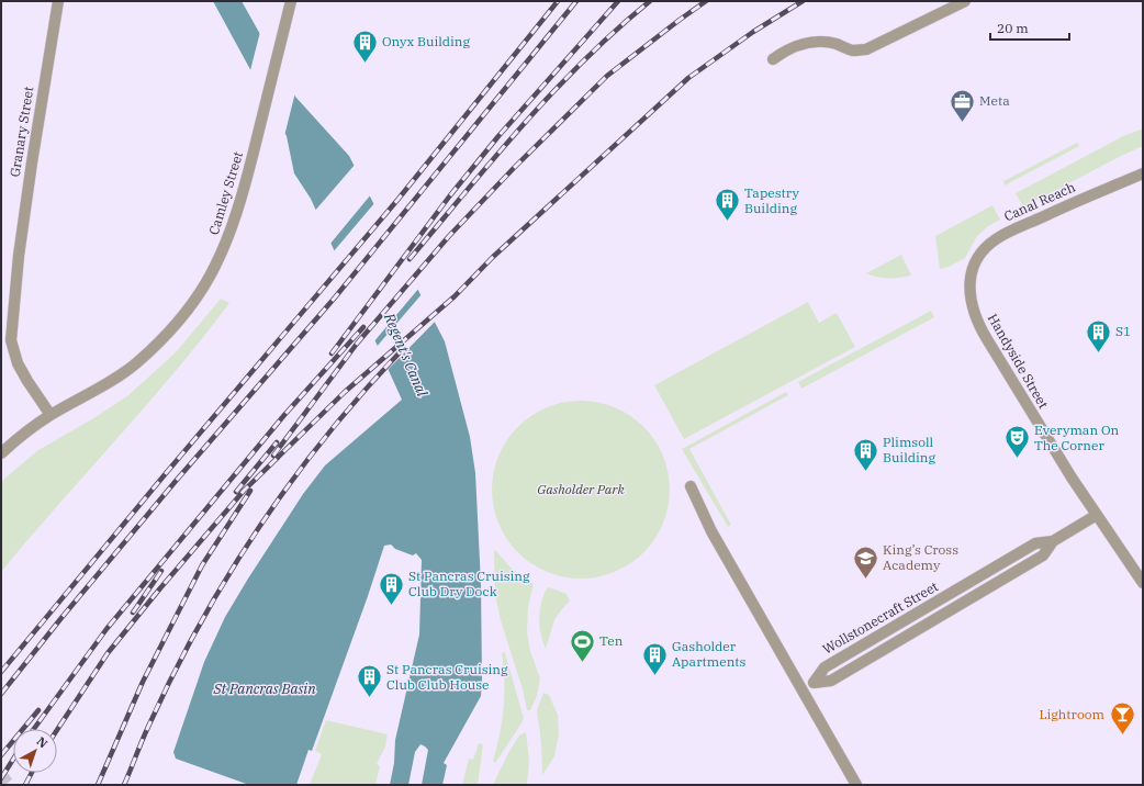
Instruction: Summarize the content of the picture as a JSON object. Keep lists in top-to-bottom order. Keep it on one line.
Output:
{"streets":{"street":["Granary Street","Camley Street","Canal Reach","Handyside Street","Wollstonecraft Street"]},"crossings":[["Granary Street","Camley Street"],["Canal Reach","Handyside Street"],["Handyside Street","Wollstonecraft Street"]],"water":["Regent's Canal","St Pancras Basin"],"parks":["Gasholder Park"],"places":{"building":["Onyx Building","Tapestry Building","S1","Plimsoll Building","St Pancras Cruising Club Dry Dock","Gasholder Apartments","St Pancras Cruising Club Club House"],"office":["Meta"],"theatre":["Everyman On The Corner"],"school or university":["King’s Cross Academy"],"sports":["Ten"],"bar":["Lightroom"]},"scale_bar":"20 m","north":"top right"}
